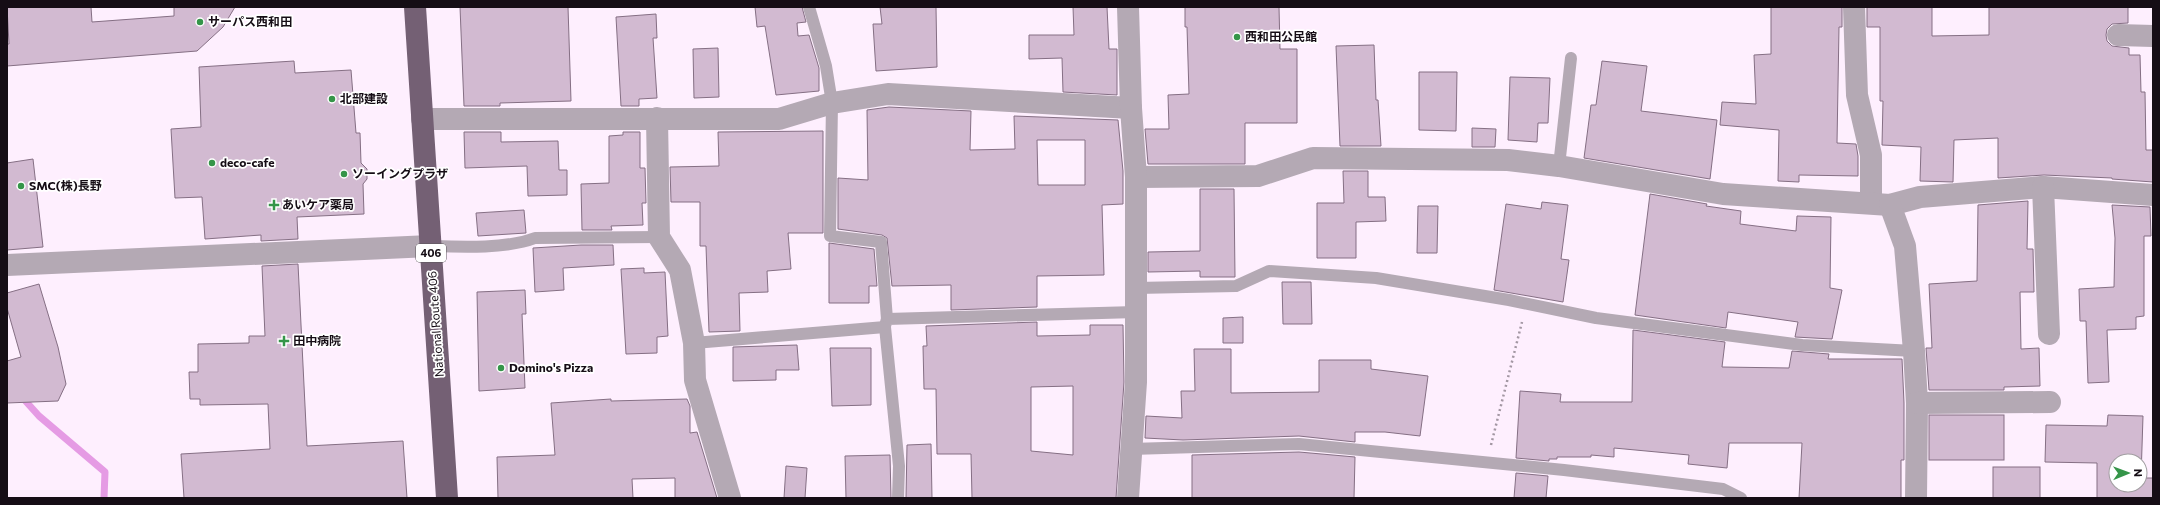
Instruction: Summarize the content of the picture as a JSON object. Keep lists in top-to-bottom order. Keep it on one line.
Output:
{"streets":{"highway":["406","National Route 406"]},"places":{"other":["サーパス西和田","西和田公民館","北部建設","deco-cafe","ソーイングプラザ","SMC(株)長野","Domino's Pizza"],"health":["あいケア薬局","田中病院"]},"north":"right"}
